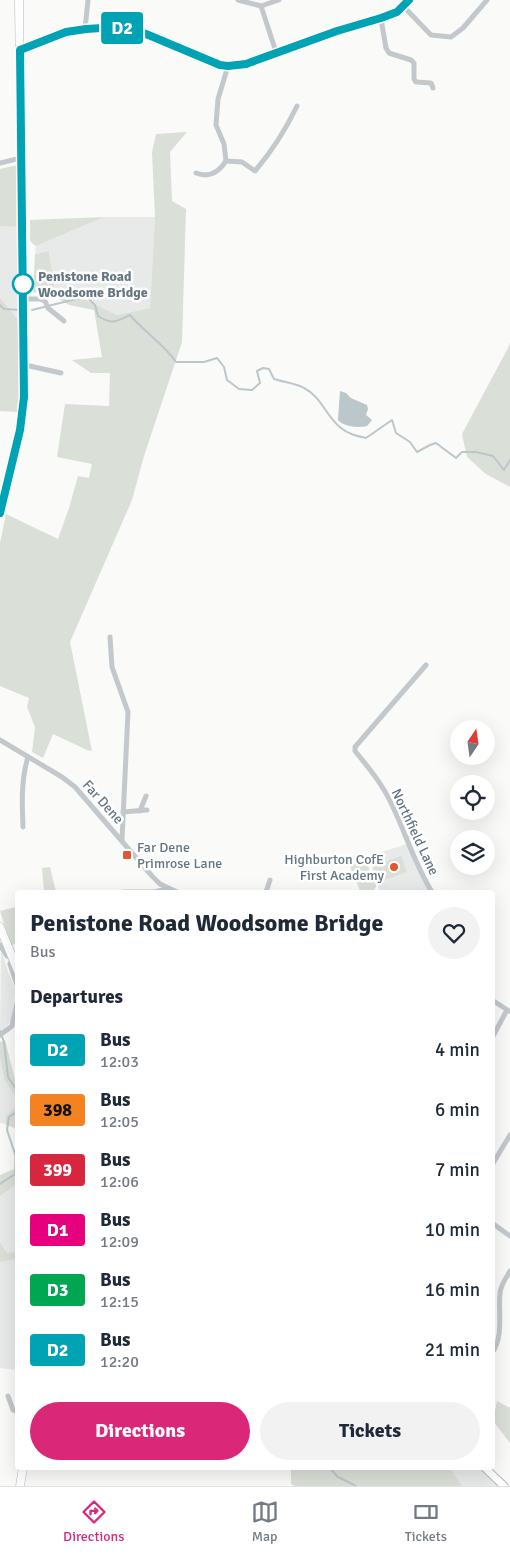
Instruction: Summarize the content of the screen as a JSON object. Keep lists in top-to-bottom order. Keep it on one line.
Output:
{"streets":{"street":["Far Dene","Northfield Lane"]},"places":{"other":["Penistone Road Woodsome Bridge","Highburton CofE First Academy"],"transit":["Far Dene Primrose Lane"]},"lines":["bus line D2"],"north":"top","page":{"on_map":"D2","heading":[["Penistone Road Woodsome Bridge","Bus"],"Departures"],"list":[{"mark":"D2","name":"Bus","note":"12:03","value":"4 min"},{"mark":"398","name":"Bus","note":"12:05","value":"6 min"},{"mark":"399","name":"Bus","note":"12:06","value":"7 min"},{"mark":"D1","name":"Bus","note":"12:09","value":"10 min"},{"mark":"D3","name":"Bus","note":"12:15","value":"16 min"},{"mark":"D2","name":"Bus","note":"12:20","value":"21 min"}],"buttons":["Directions","Tickets"],"tabs":["Directions","Map","Tickets"]}}
